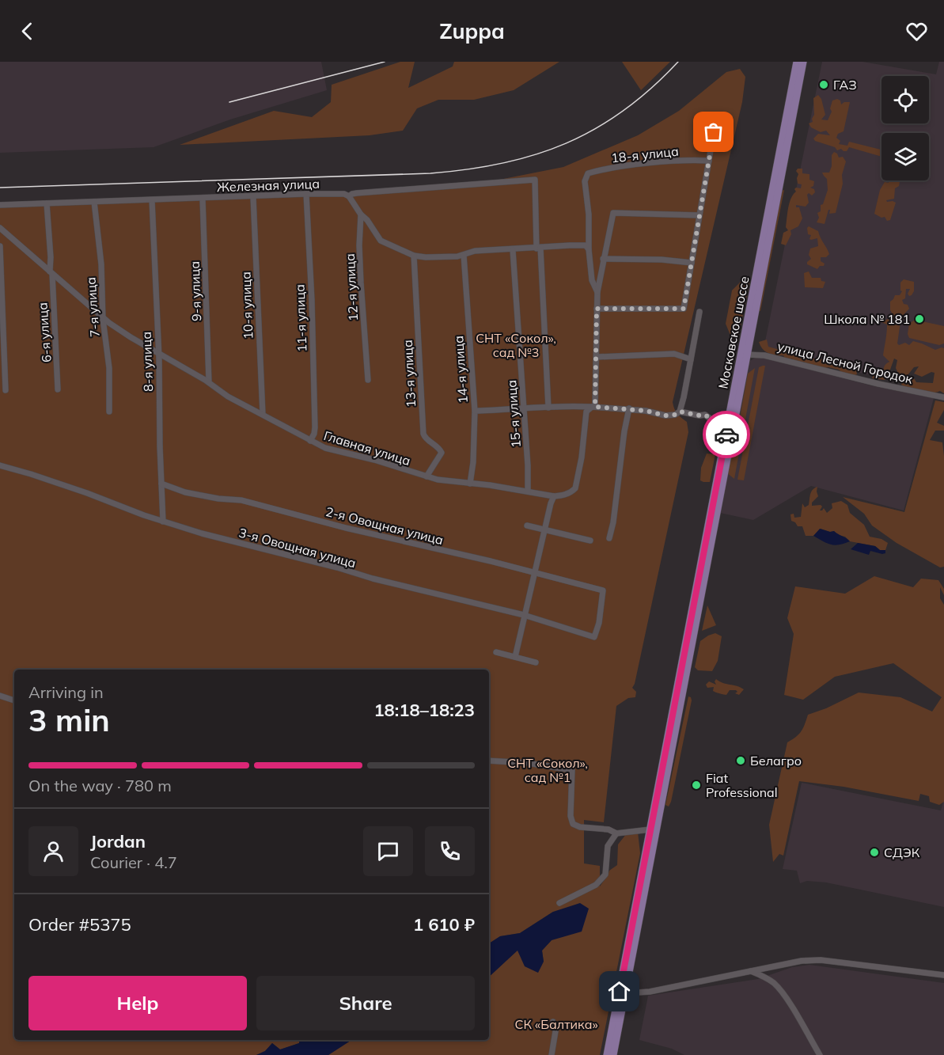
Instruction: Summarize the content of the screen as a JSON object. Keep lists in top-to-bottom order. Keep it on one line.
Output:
{"streets":{"main road":["Московское шоссе"],"street":["18-я улица","Железная улица","12-я улица","9-я улица","10-я улица","7-я улица","11-я улица","6-я улица","8-я улица","улица Лесной Городок","14-я улица","13-я улица","15-я улица","Главная улица","2-я Овощная улица","3-я Овощная улица"]},"crossings":[["Железная улица","9-я улица"],["Железная улица","10-я улица"],["Железная улица","7-я улица"],["Железная улица","11-я улица"],["Железная улица","6-я улица"],["Железная улица","8-я улица"],["9-я улица","Главная улица"],["10-я улица","Главная улица"],["7-я улица","Главная улица"],["11-я улица","Главная улица"],["6-я улица","Главная улица"],["Московское шоссе","улица Лесной Городок"],["8-я улица","Главная улица"],["8-я улица","2-я Овощная улица"],["8-я улица","3-я Овощная улица"],["14-я улица","Главная улица"],["13-я улица","Главная улица"],["15-я улица","Главная улица"],["2-я Овощная улица","3-я Овощная улица"]],"parks":["СНТ «Сокол», сад №3","СНТ «Сокол», сад №1","СК «Балтика»"],"places":["ГАЗ","Школа № 181","Белагро","Fiat Professional","СДЭК"],"page":{"header":"Zuppa","heading":["3 min","Arriving in","18:18–18:23"],"panel":["Jordan","Courier · 4.7","Order #5375","1 610 ₽"],"bar":"On the way · 780 m","buttons":["Help","Share"]}}
